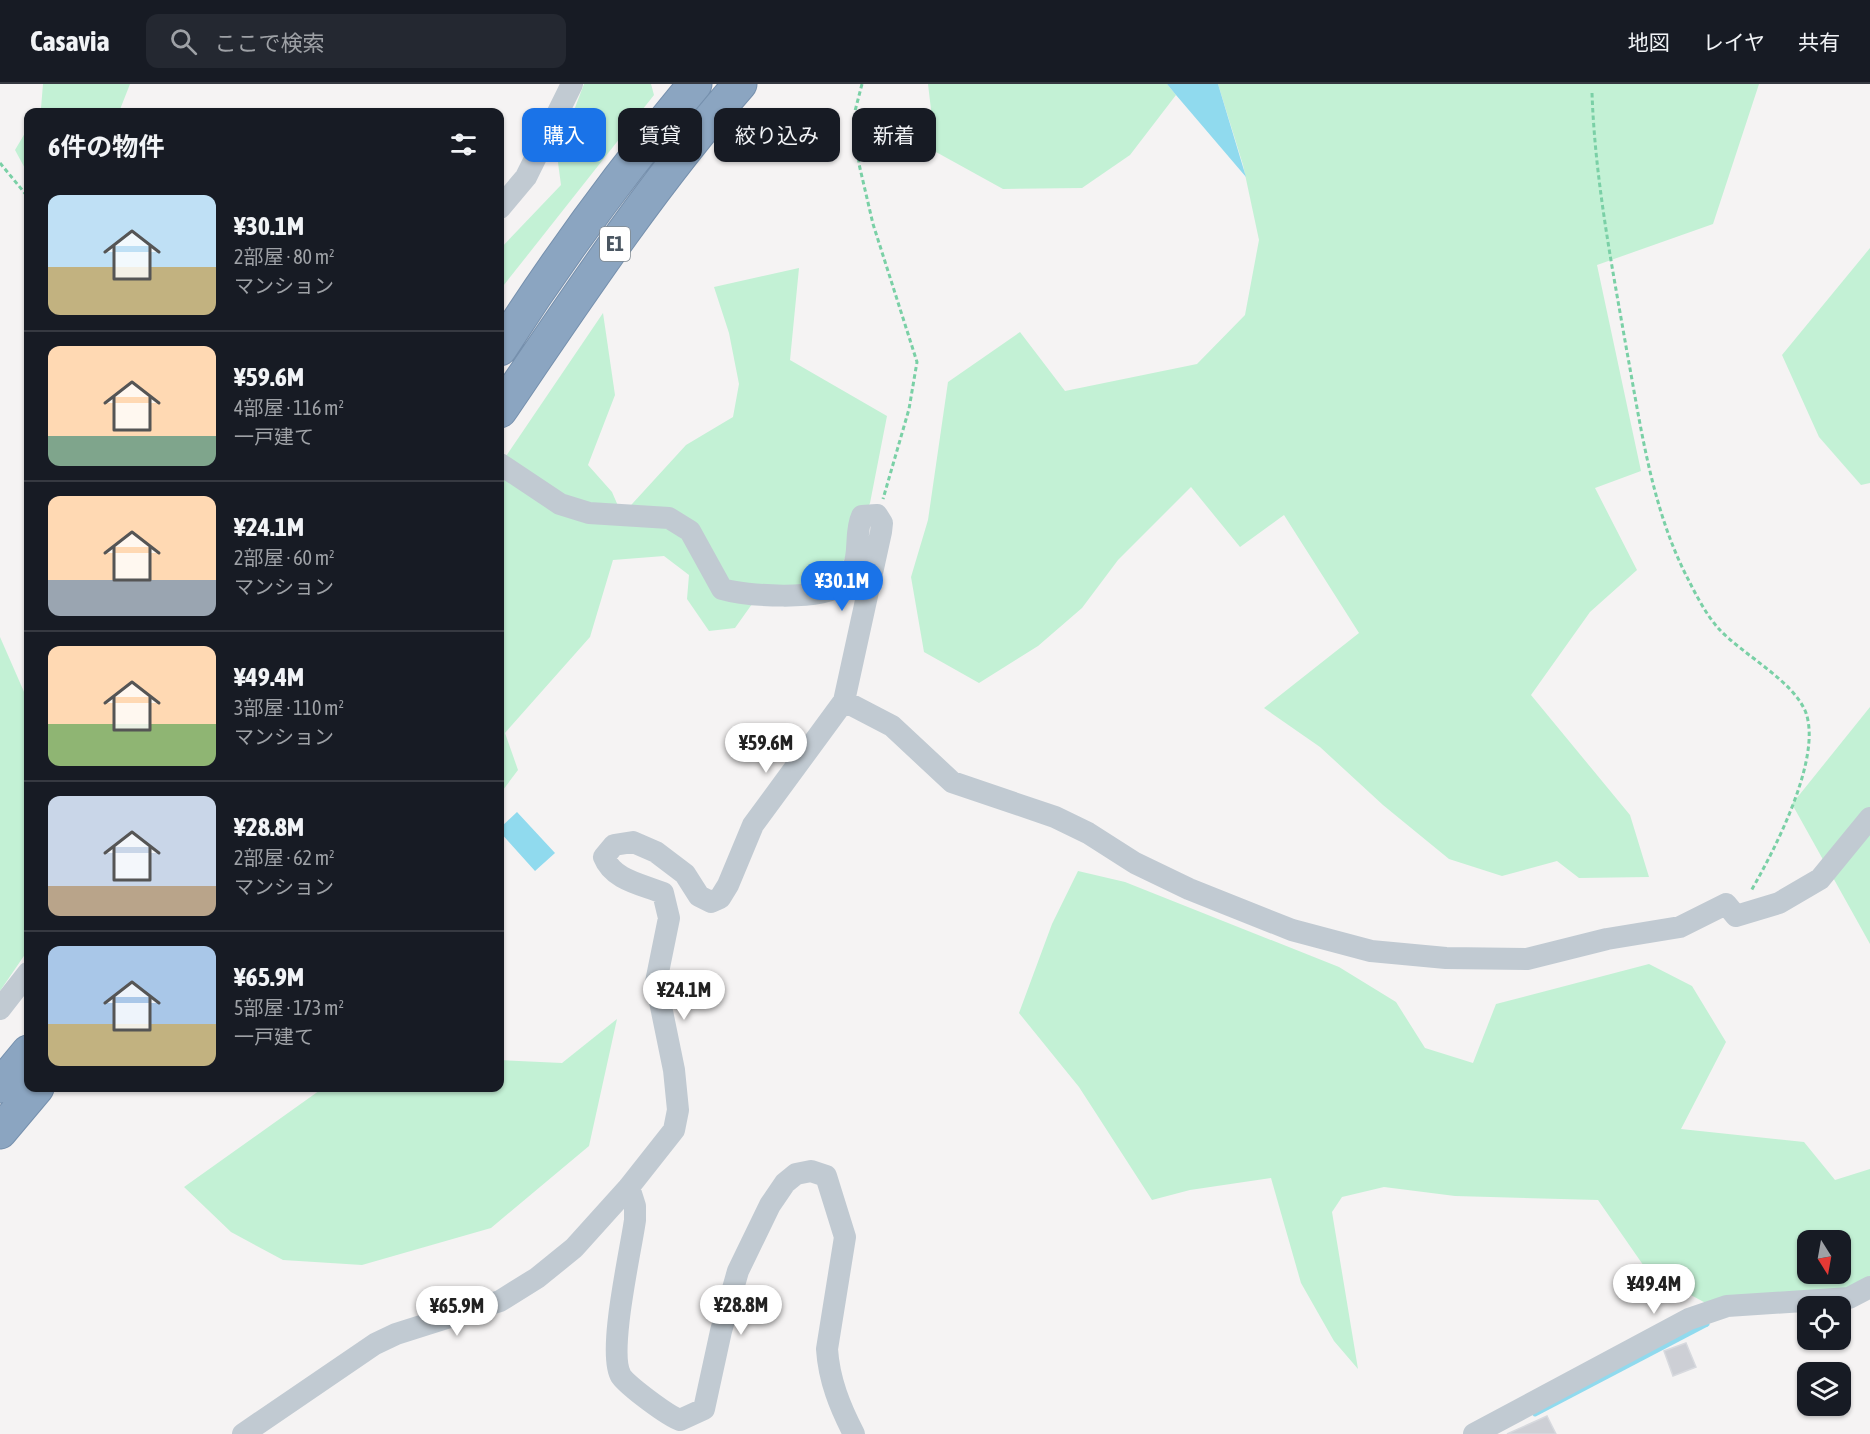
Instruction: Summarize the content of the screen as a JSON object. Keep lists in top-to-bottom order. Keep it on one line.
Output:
{"streets":{"highway":["E1"]},"north":"bottom","page":{"header":"Casavia","search":"ここで検索","nav":["地図","レイヤ","共有"],"chip":["購入","賃貸","絞り込み","新着"],"heading":"6件の物件","list":[{"name":"¥30.1M","note":"2部屋 · 80 m² · マンション"},{"name":"¥59.6M","note":"4部屋 · 116 m² · 一戸建て"},{"name":"¥24.1M","note":"2部屋 · 60 m² · マンション"},{"name":"¥49.4M","note":"3部屋 · 110 m² · マンション"},{"name":"¥28.8M","note":"2部屋 · 62 m² · マンション"},{"name":"¥65.9M","note":"5部屋 · 173 m² · 一戸建て"}],"price":["¥30.1M","¥59.6M","¥24.1M","¥49.4M","¥28.8M","¥65.9M"]}}
